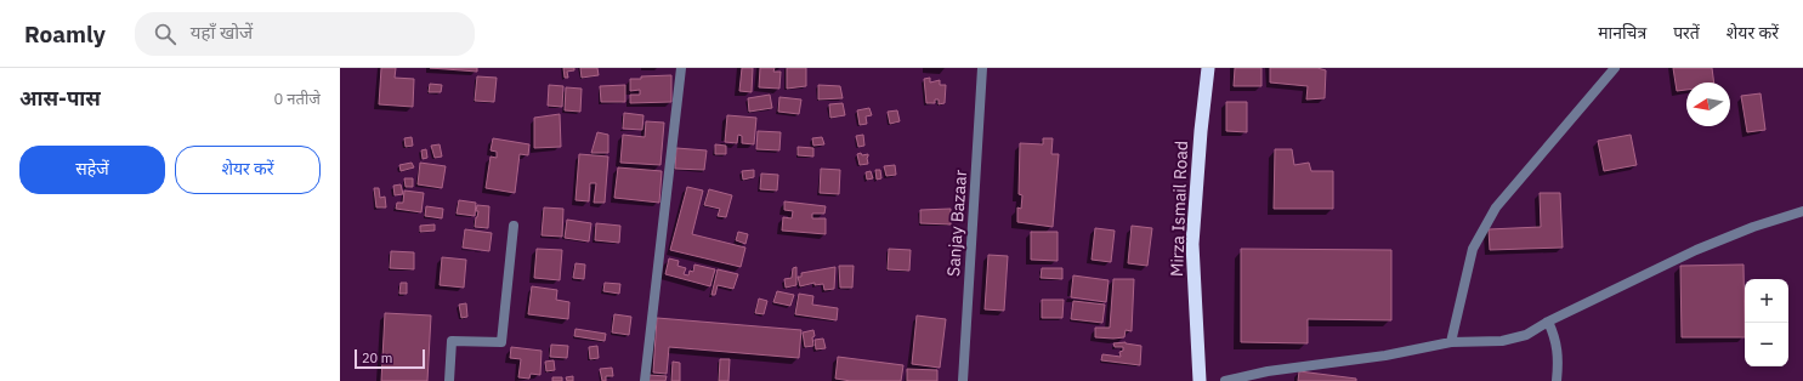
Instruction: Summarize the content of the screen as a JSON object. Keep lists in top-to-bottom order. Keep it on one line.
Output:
{"streets":{"highway":["Mirza Ismail Road"],"street":["Sanjay Bazaar"]},"scale_bar":"20 m","north":"left","page":{"header":"Roamly","search":"यहाँ खोजें","nav":["मानचित्र","परतें","शेयर करें"],"heading":["आस-पास","0 नतीजे"],"buttons":["सहेजें","शेयर करें"],"map_buttons":["+","−"],"scale":"20 m"}}
